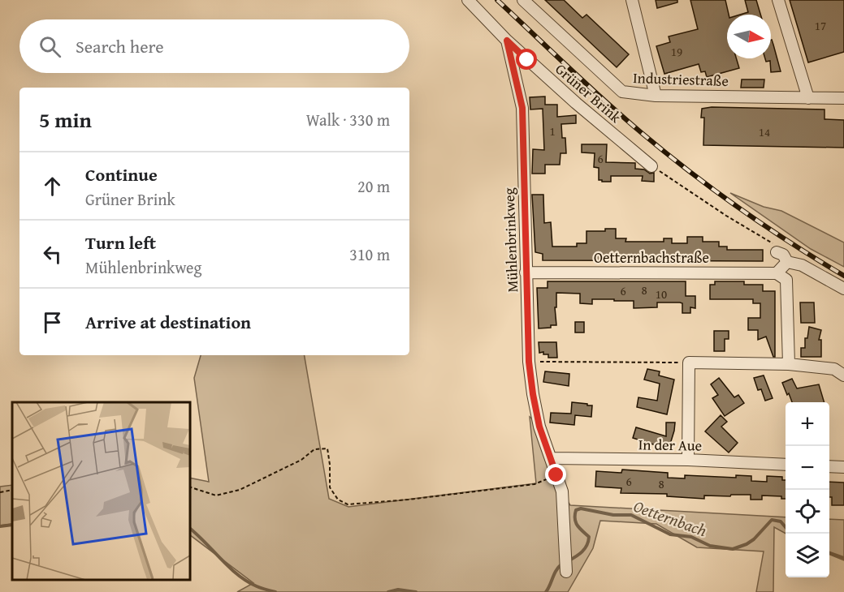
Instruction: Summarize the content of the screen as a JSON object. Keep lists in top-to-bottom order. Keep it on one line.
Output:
{"streets":{"street":["Industriestraße","Grüner Brink","Mühlenbrinkweg","Oetternbachstraße","In der Aue"]},"crossings":[["Grüner Brink","Mühlenbrinkweg"],["Mühlenbrinkweg","Oetternbachstraße"],["Mühlenbrinkweg","In der Aue"]],"water":["Oetternbach"],"house_numbers":["17","19","1","14","6","8","6","10","6","8"],"north":"right","page":{"search":"Search here","heading":["5 min","Walk · 330 m"],"list":[["Continue","Grüner Brink","20 m"],["Turn left","Mühlenbrinkweg","310 m"],"Arrive at destination"],"map_buttons":["+","−"]}}
